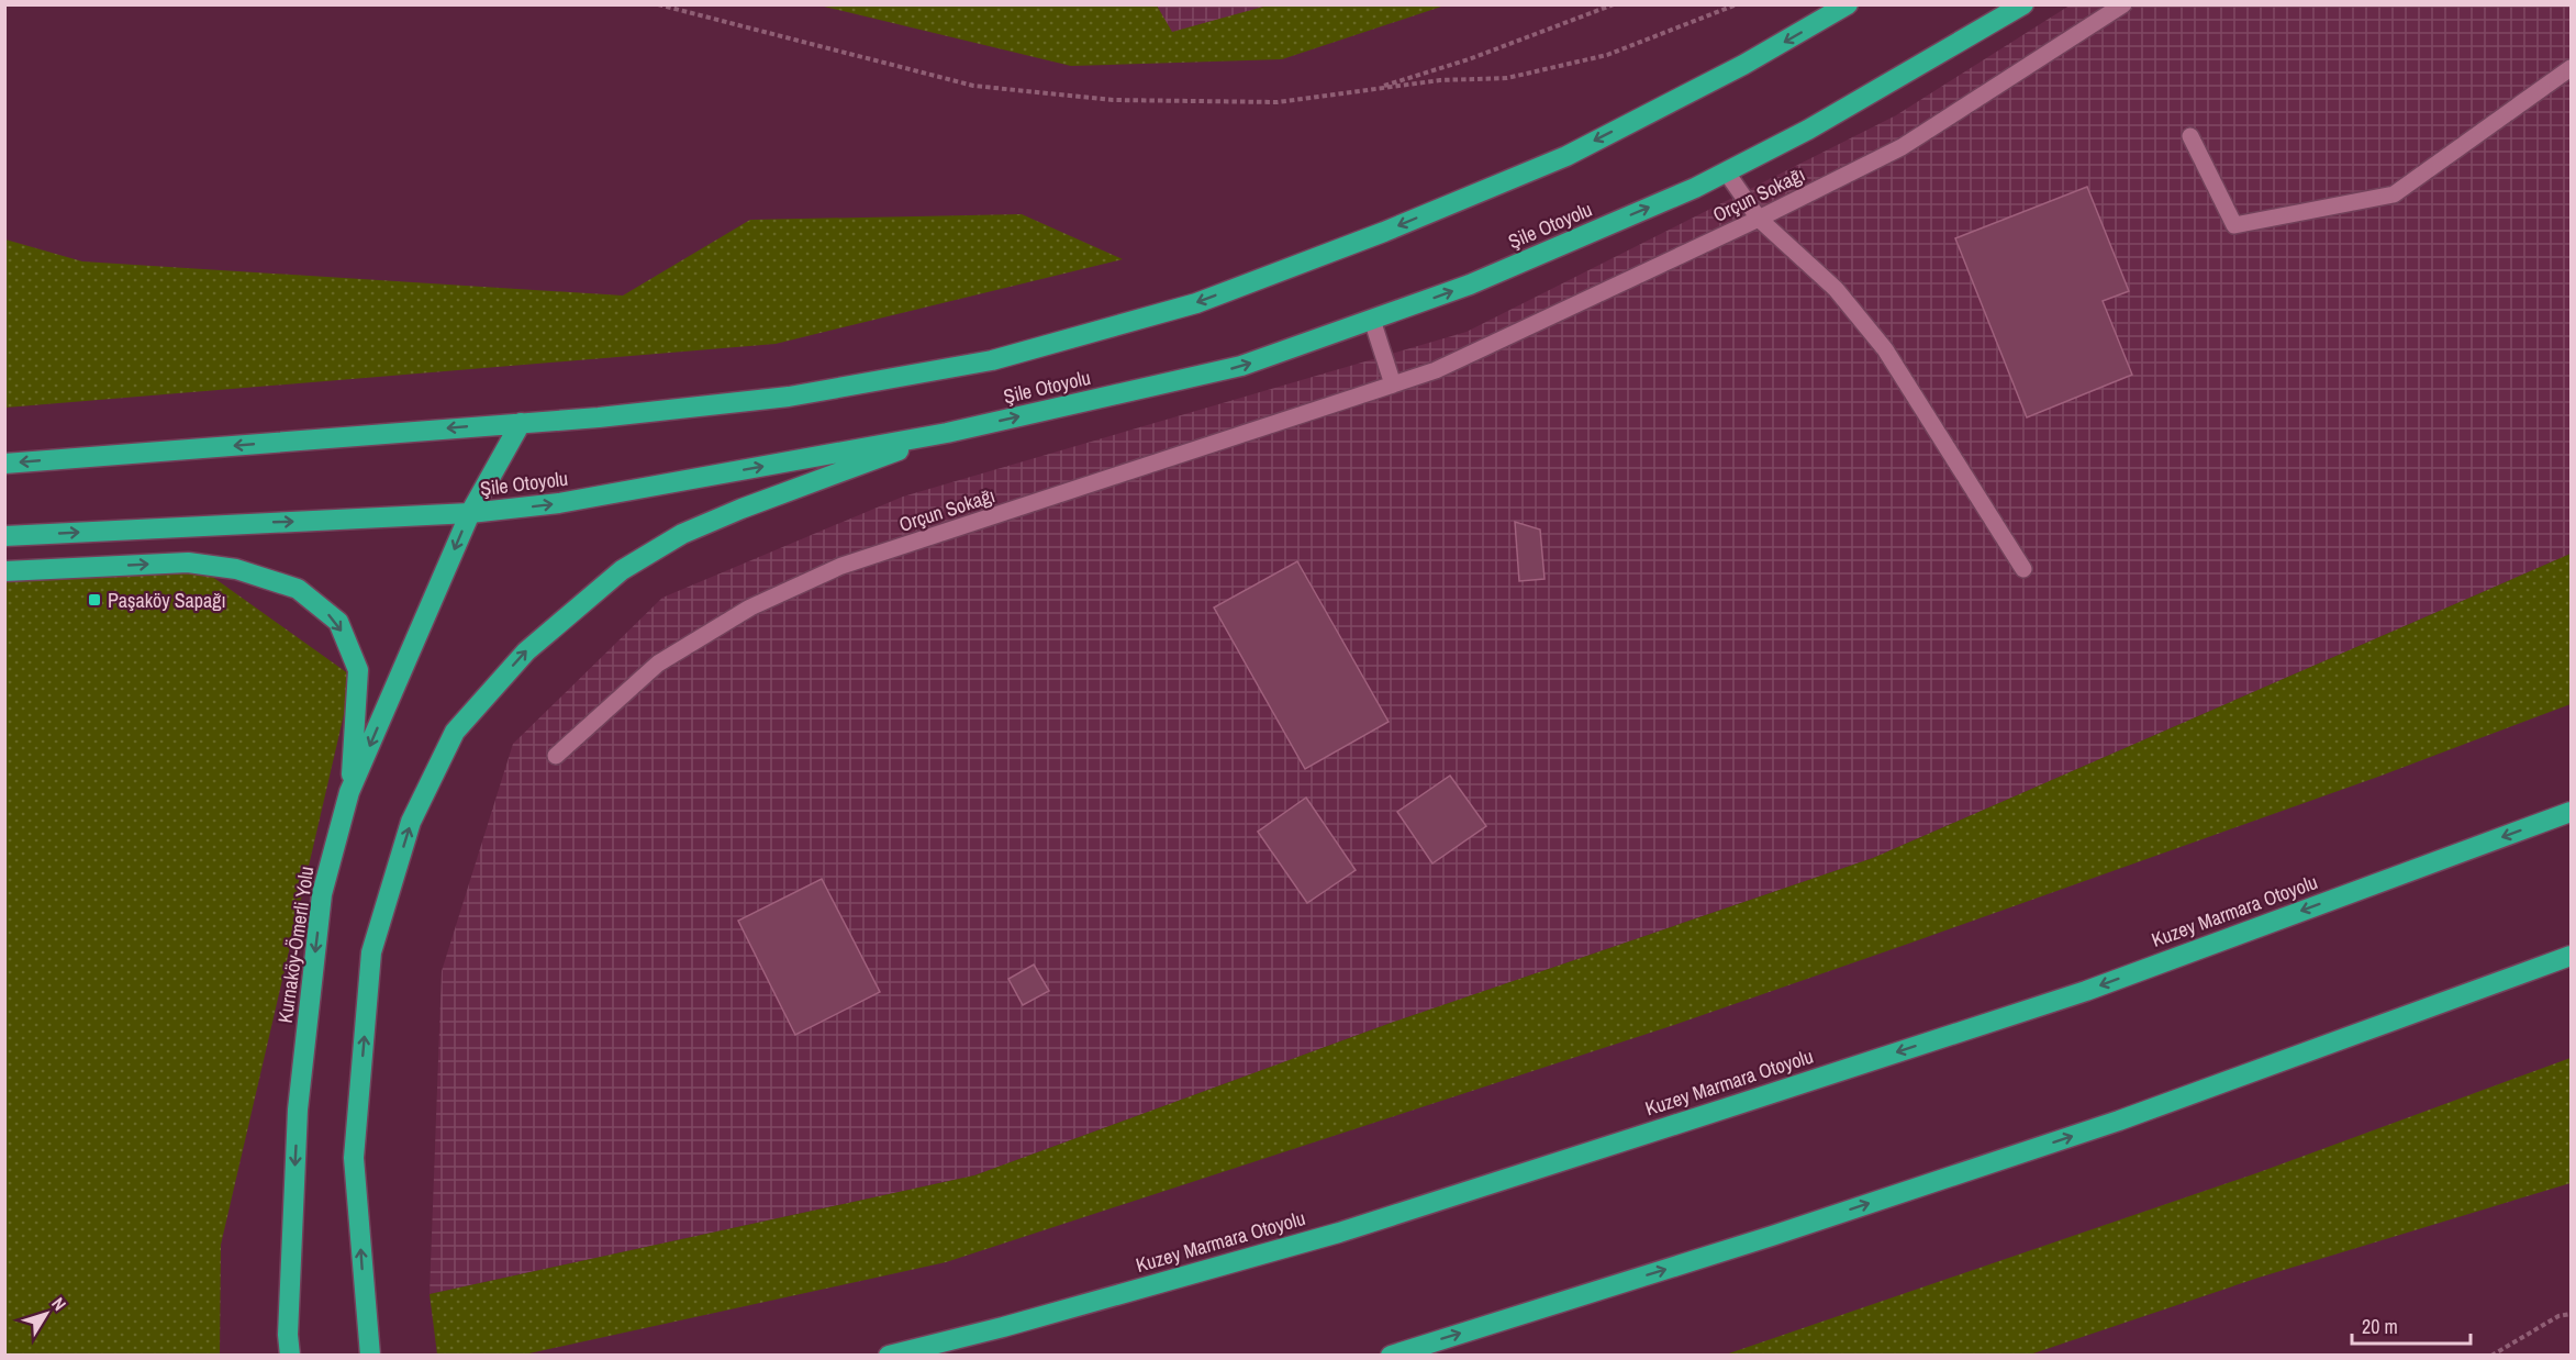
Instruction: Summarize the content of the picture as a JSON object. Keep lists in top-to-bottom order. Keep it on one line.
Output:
{"streets":{"highway":["Şile Otoyolu","Kuzey Marmara Otoyolu","Kurnaköy-Ömerli Yolu"],"street":["Orçun Sokağı"]},"crossings":[["Şile Otoyolu","Kurnaköy-Ömerli Yolu"]],"one_way":["Kurnaköy-Ömerli Yolu"],"places":{"transit":["Paşaköy Sapağı"]},"scale_bar":"20 m","north":"top right"}
